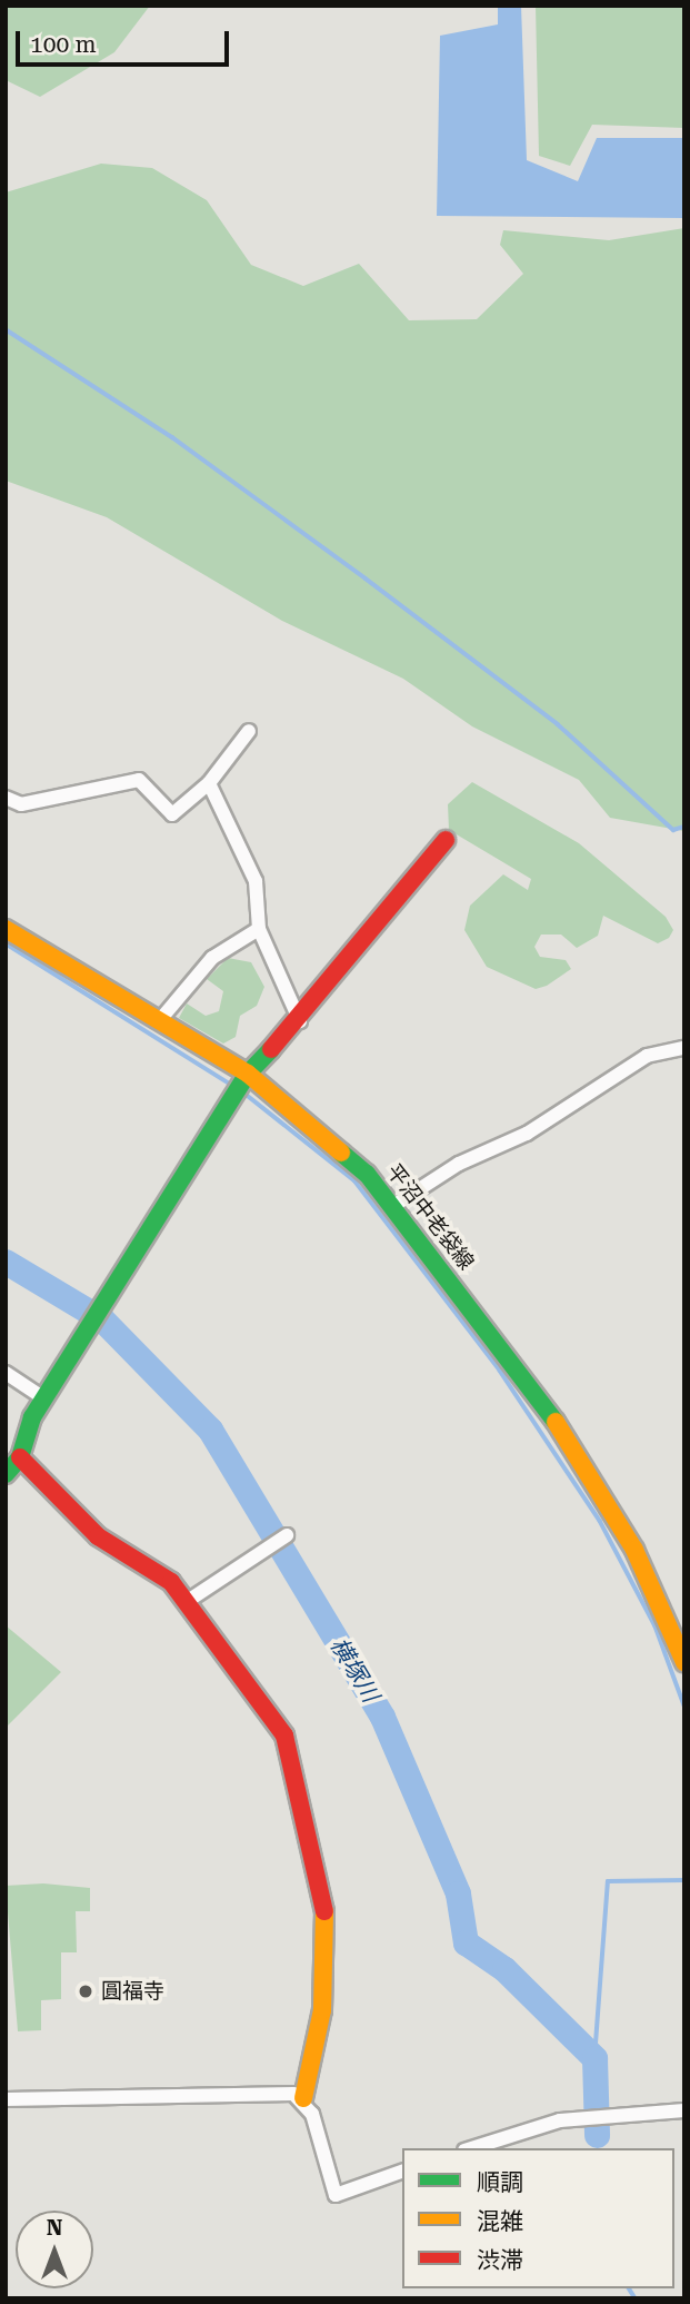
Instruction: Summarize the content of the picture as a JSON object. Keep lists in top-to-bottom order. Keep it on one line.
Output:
{"streets":{"street":["平沼中老袋線"]},"water":["横塚川"],"places":["圓福寺"],"legend":["順調","混雑","渋滞"],"scale_bar":"100 m","north":"top"}
